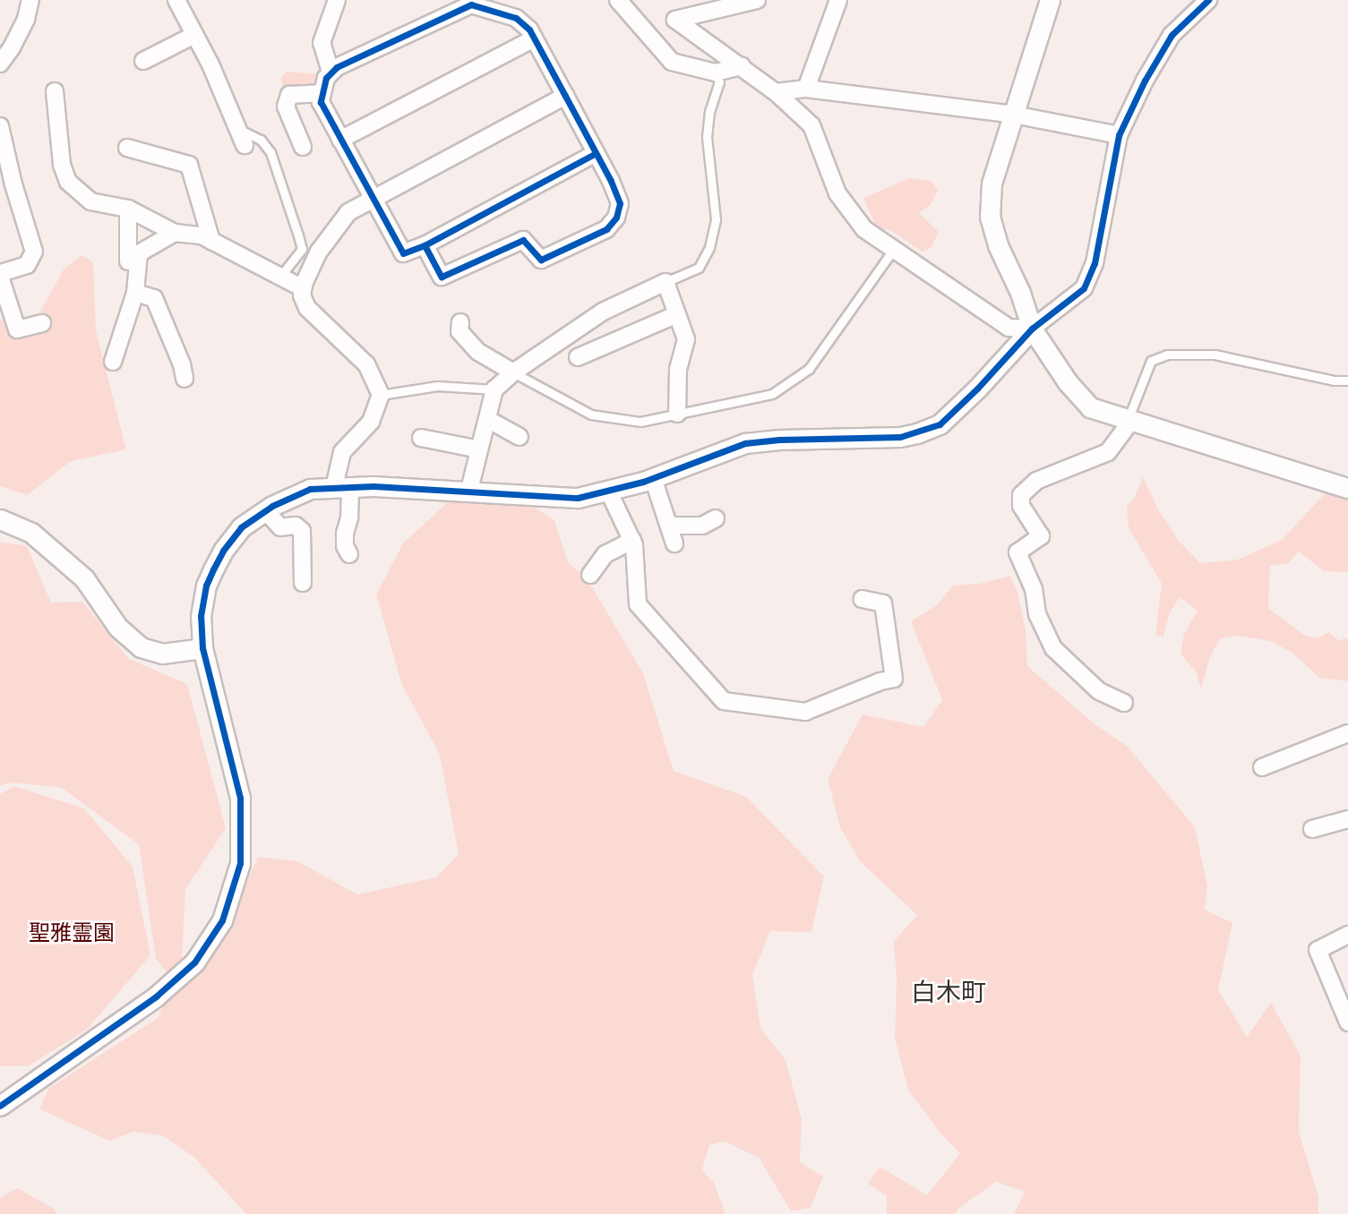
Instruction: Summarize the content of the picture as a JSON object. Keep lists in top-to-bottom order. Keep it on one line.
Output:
{"districts":["白木町"],"parks":["聖雅霊園"]}
